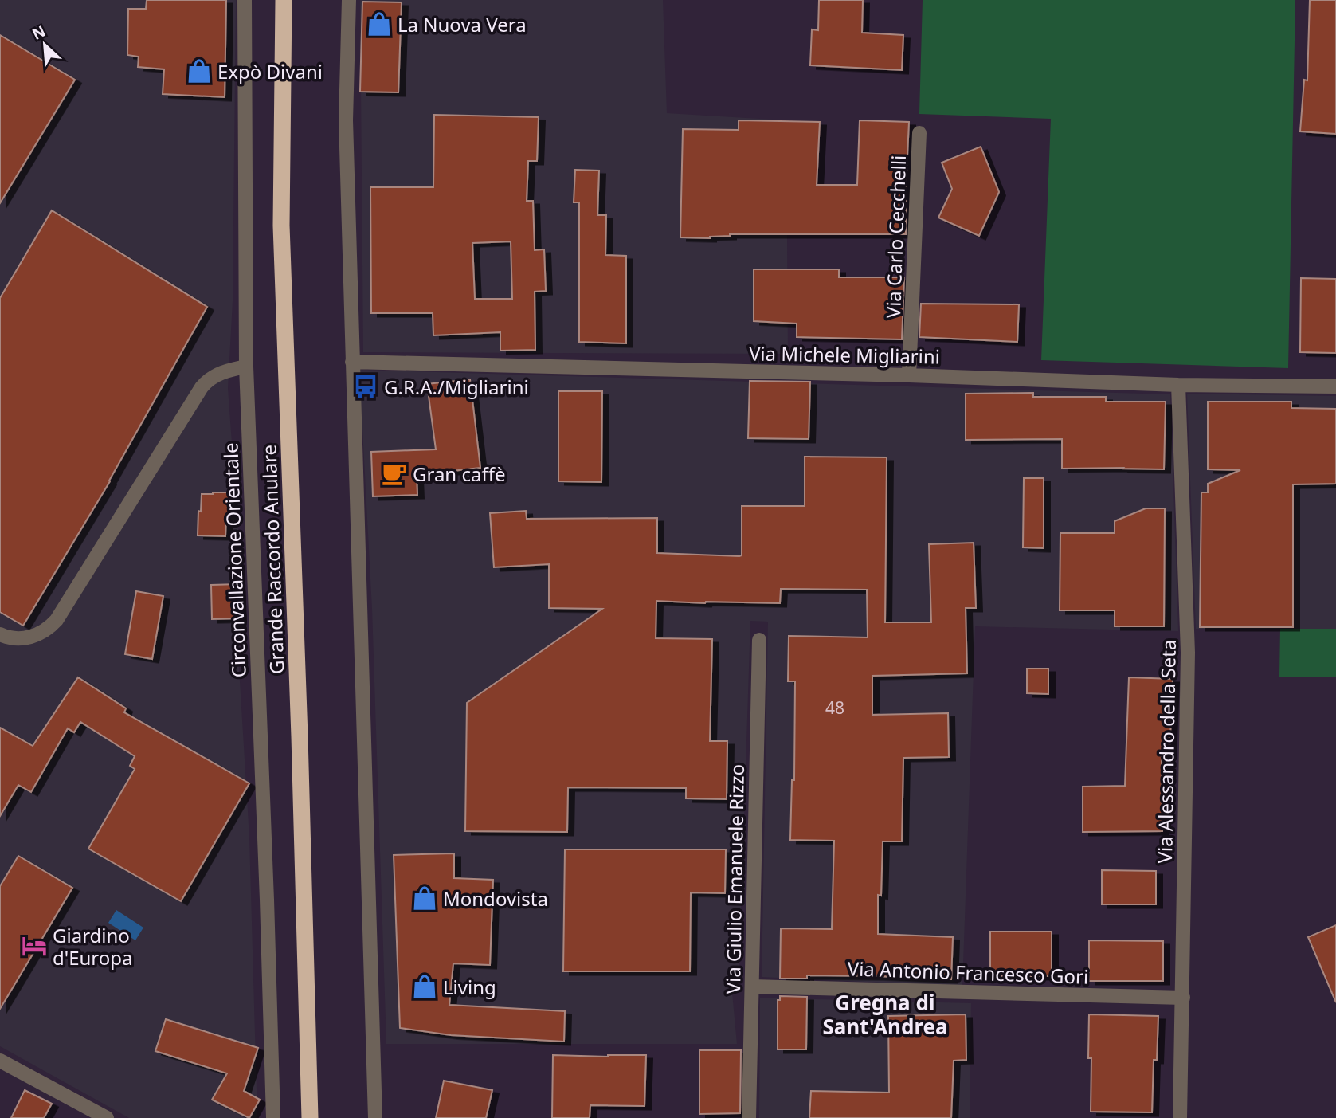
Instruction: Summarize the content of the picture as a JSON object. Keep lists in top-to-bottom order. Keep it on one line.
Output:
{"streets":{"highway":["Grande Raccordo Anulare"],"street":["Via Carlo Cecchelli","Via Michele Migliarini","Circonvallazione Orientale","Via Alessandro della Seta","Via Giulio Emanuele Rizzo","Via Antonio Francesco Gori"]},"crossings":[["Via Carlo Cecchelli","Via Michele Migliarini"],["Via Michele Migliarini","Via Alessandro della Seta"],["Via Alessandro della Seta","Via Antonio Francesco Gori"],["Via Giulio Emanuele Rizzo","Via Antonio Francesco Gori"]],"districts":["Gregna di Sant'Andrea"],"places":{"shop":["La Nuova Vera","Expò Divani","Mondovista","Living"],"bus stop":["G.R.A./Migliarini"],"cafe":["Gran caffè"],"hotel":["Giardino d'Europa"]},"house_numbers":["48"],"north":"top left"}
